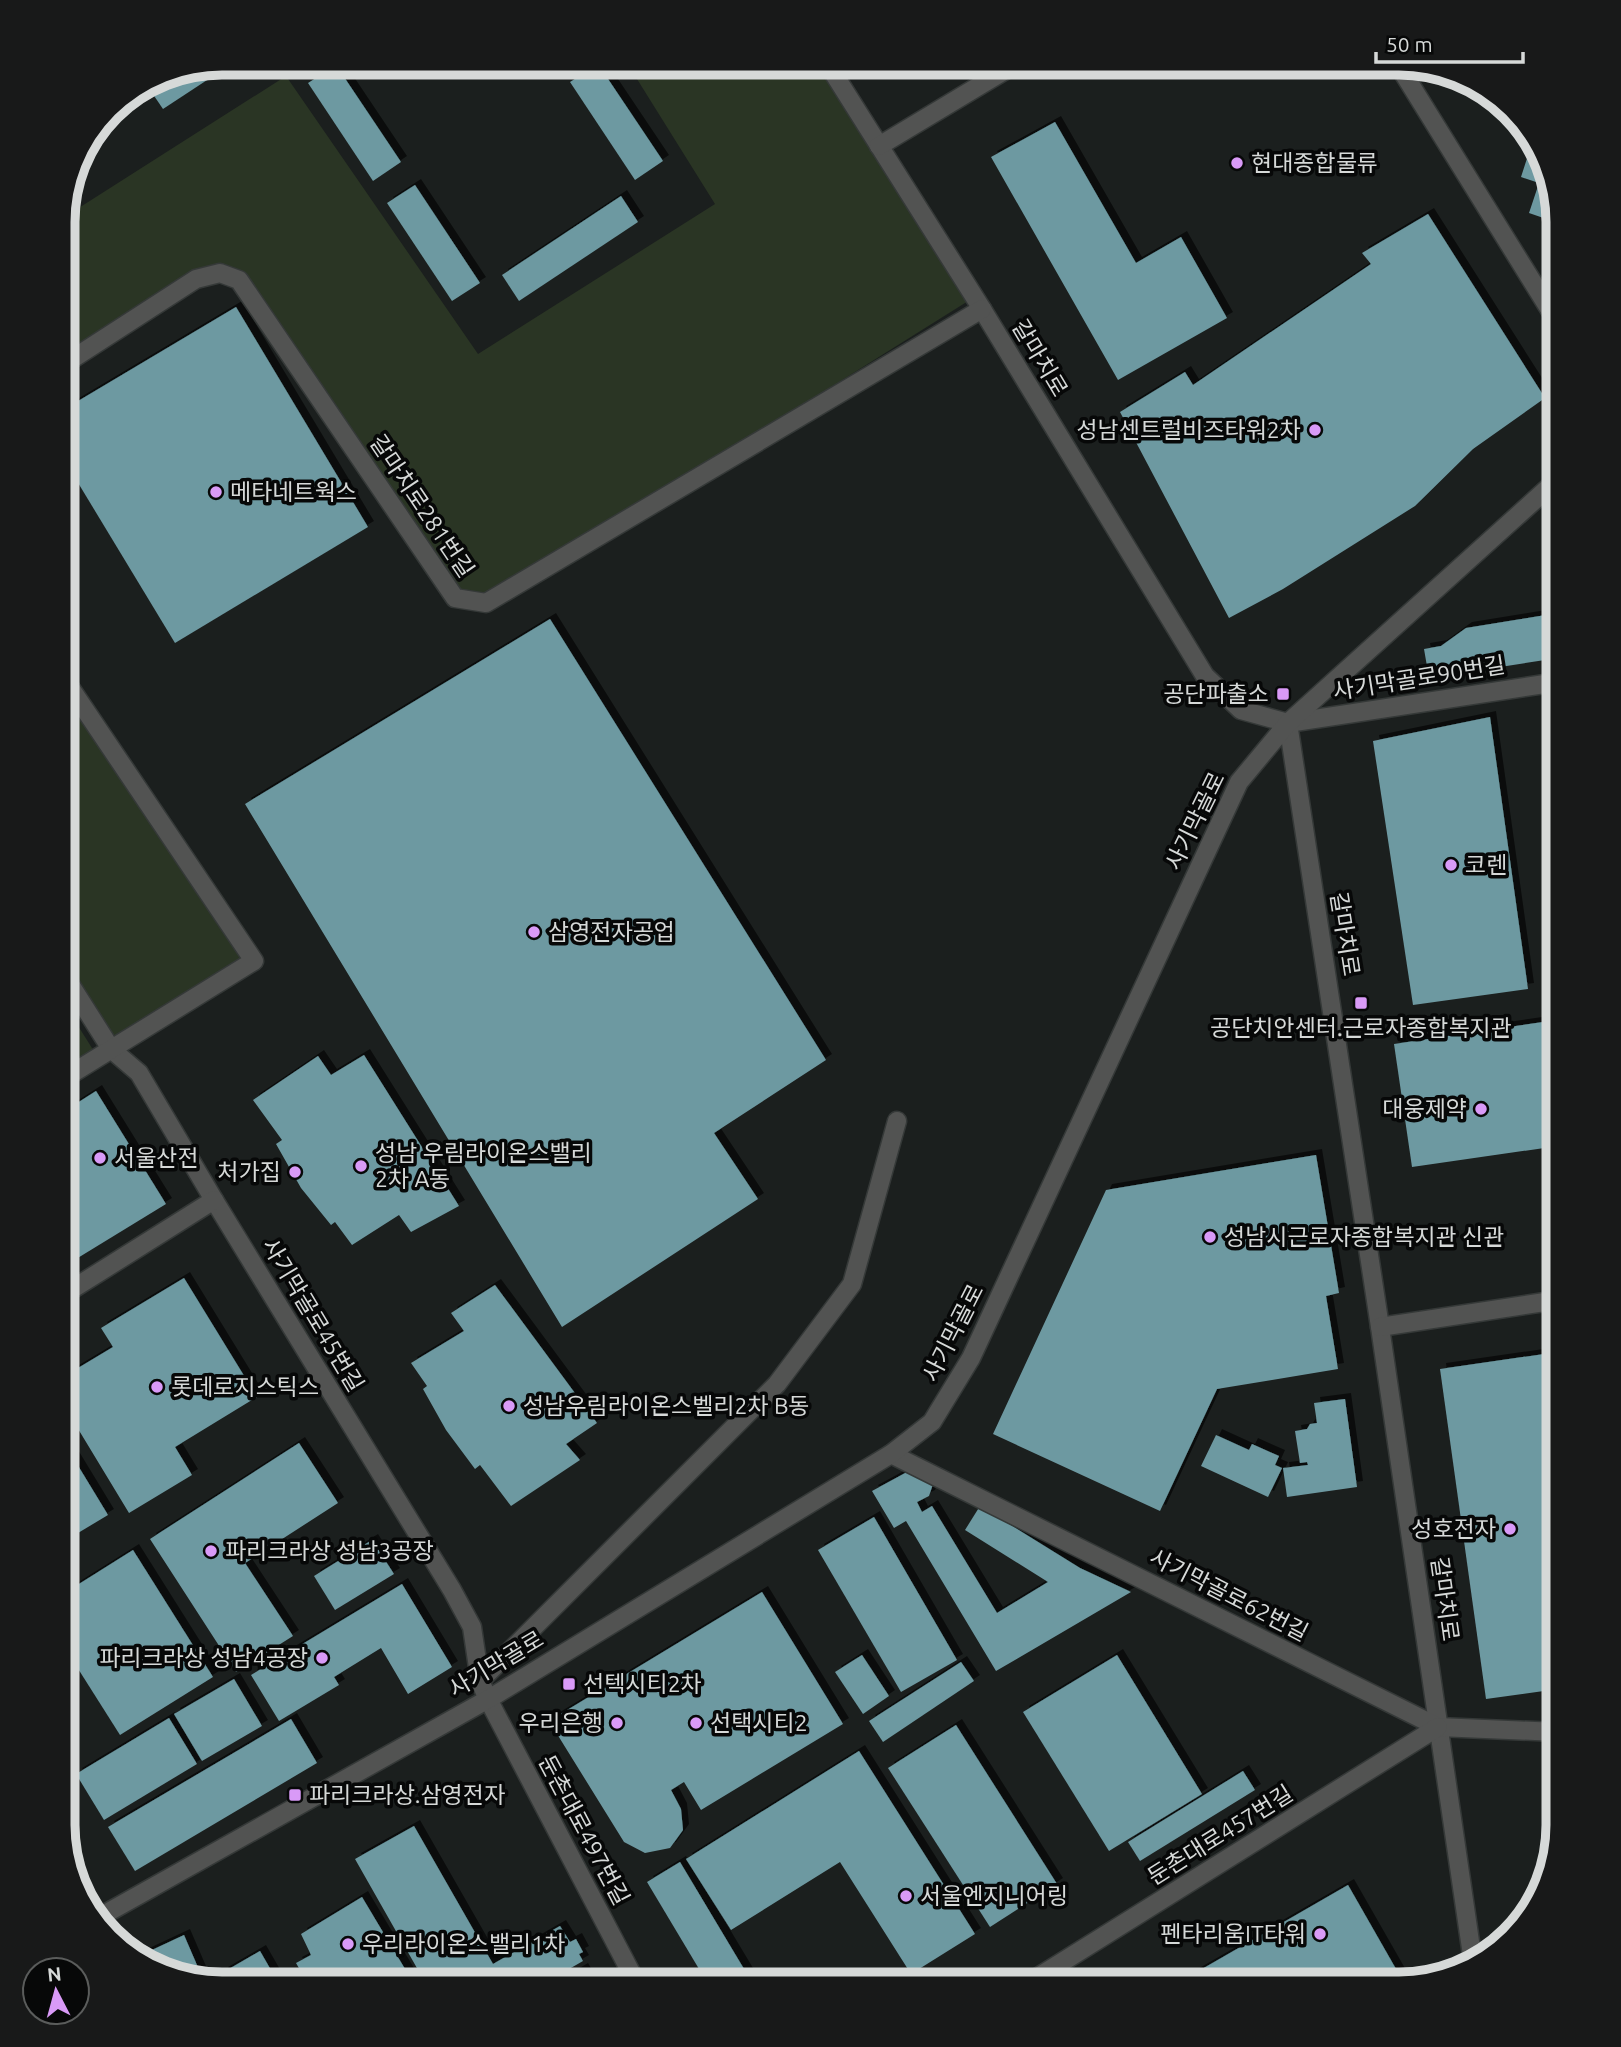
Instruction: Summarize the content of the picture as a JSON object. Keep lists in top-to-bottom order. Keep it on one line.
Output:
{"streets":{"street":["갈마치로","갈마치로281번길","사기막골로90번길","사기막골로","사기막골로45번길","사기막골로62번길","둔촌대로497번길","둔촌대로457번길"]},"crossings":[["갈마치로","갈마치로281번길"],["갈마치로","사기막골로90번길"],["갈마치로","사기막골로"],["갈마치로","사기막골로62번길"],["갈마치로","둔촌대로457번길"],["사기막골로90번길","사기막골로"],["사기막골로","사기막골로45번길"],["사기막골로","사기막골로62번길"],["사기막골로","둔촌대로497번길"],["사기막골로45번길","둔촌대로497번길"],["사기막골로62번길","둔촌대로457번길"]],"places":{"other":["현대종합물류","성남센트럴비즈타워2차","메타네트웍스","코렌","삼영전자공업","대웅제약","서울산전","성남 우림라이온스밸리 2차 A동","처가집","성남시근로자종합복지관 신관","롯데로지스틱스","성남우림라이온스벨리2차 B동","성호전자","파리크라상 성남3공장","파리크라상 성남4공장","우리은행","선택시티2","서울엔지니어링","펜타리움IT타워","우리라이온스밸리1차"],"transit":["공단파출소","공단치안센터.근로자종합복지관","선텍시티2차","파리크라상.삼영전자"]},"scale_bar":"50 m","north":"top"}
